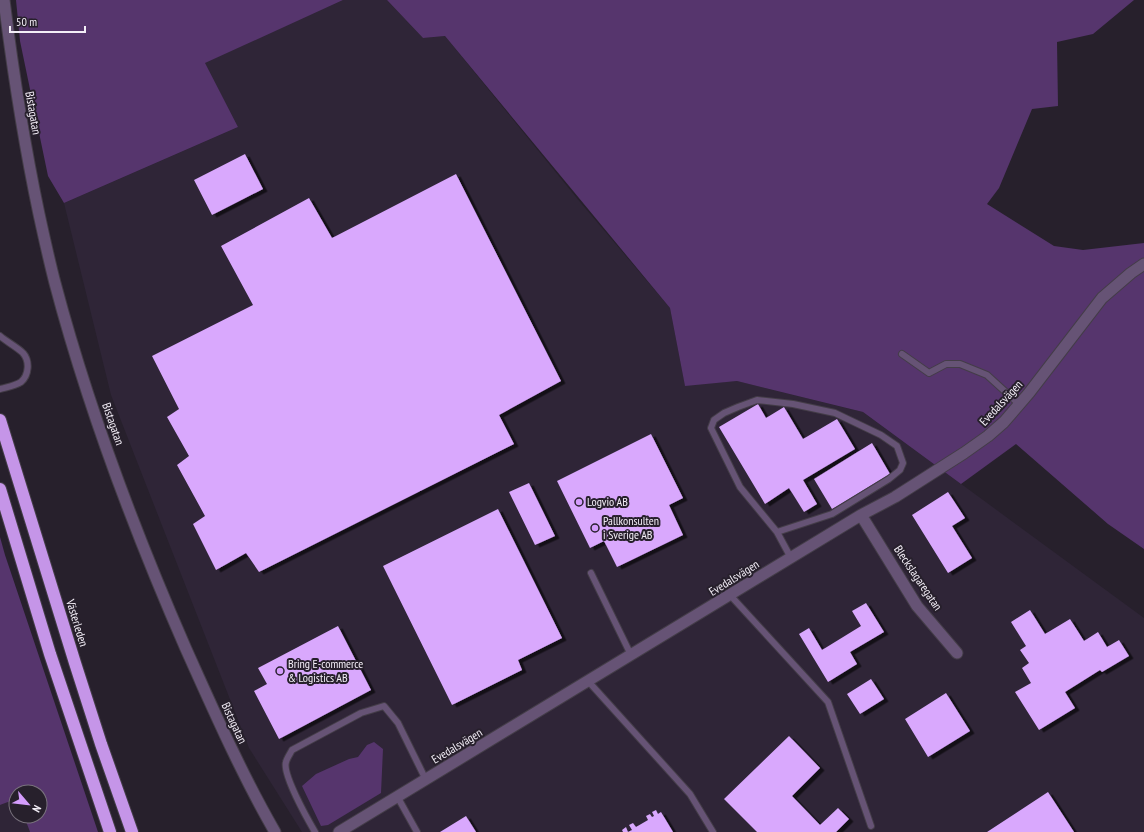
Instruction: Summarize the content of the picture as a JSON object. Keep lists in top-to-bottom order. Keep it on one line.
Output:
{"streets":{"highway":["Västerleden"],"street":["Bistagatan","Evedalsvägen","Bleckslagaregatan"]},"crossings":[["Evedalsvägen","Bleckslagaregatan"]],"places":["Logvio AB","Pallkonsulten i Sverige AB","Bring E-commerce & Logistics AB"],"scale_bar":"50 m","north":"bottom right"}
